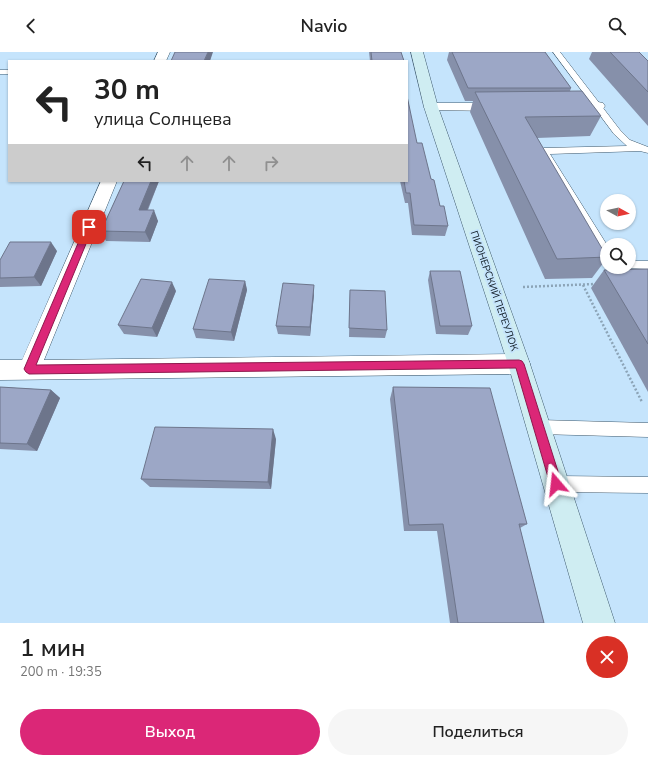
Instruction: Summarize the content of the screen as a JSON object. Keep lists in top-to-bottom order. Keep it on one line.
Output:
{"streets":{"street":["ПИОНЕРСКИЙ ПЕРЕУЛОК"]},"north":"right","page":{"header":"Navio","turn":["30 m","улица Солнцева"],"heading":["1 мин","200 m · 19:35"],"buttons":["Выход","Поделиться"]}}
